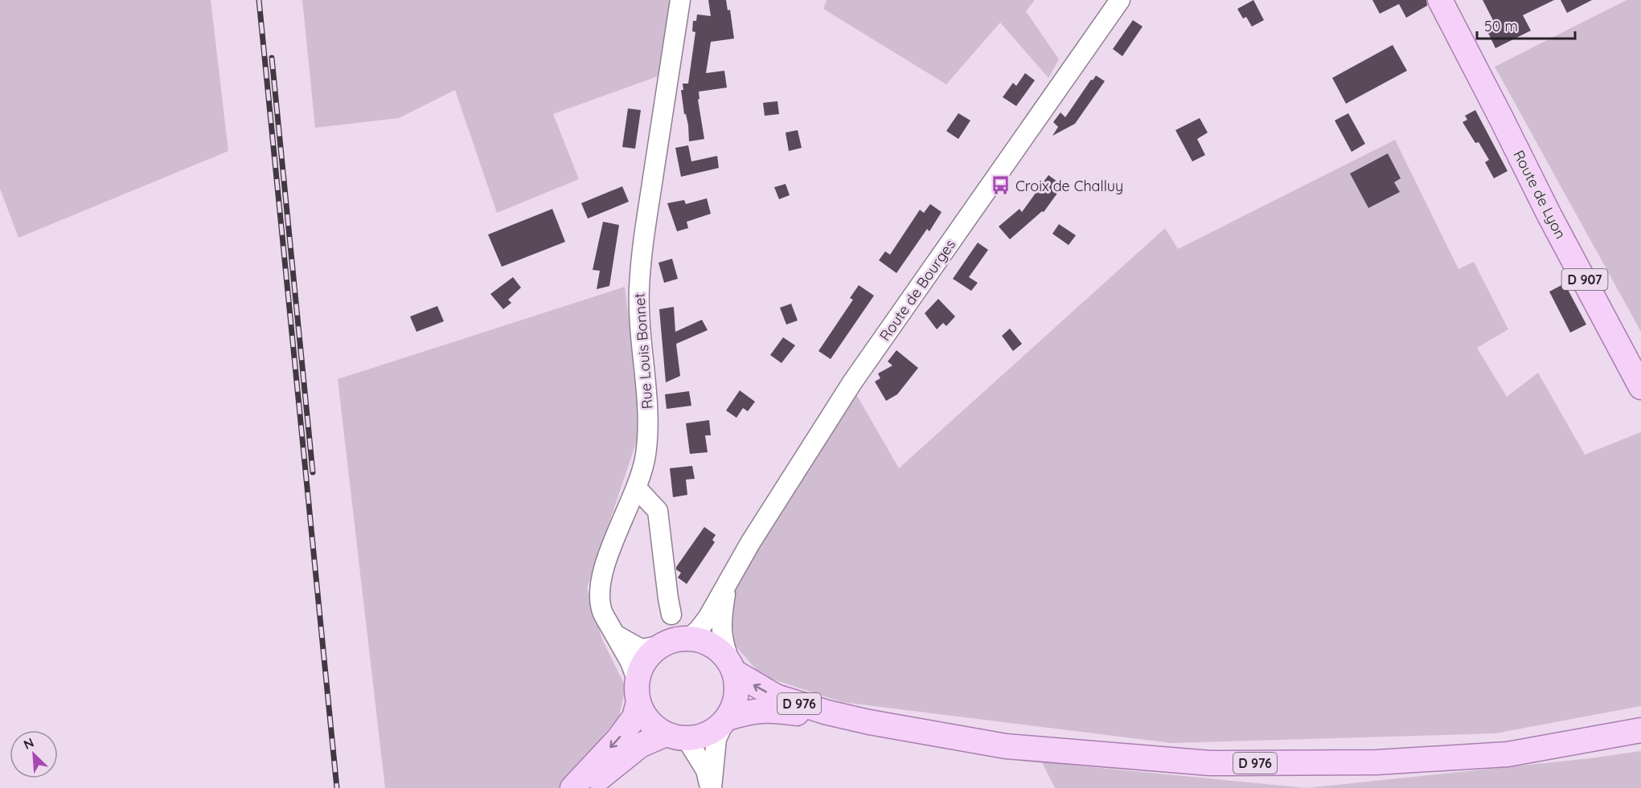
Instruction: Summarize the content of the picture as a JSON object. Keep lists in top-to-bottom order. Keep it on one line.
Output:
{"streets":{"main road":["Route de Lyon","D 907","D 976"],"street":["Route de Bourges","Rue Louis Bonnet"]},"crossings":[["Route de Bourges","Rue Louis Bonnet"],["Route de Bourges","D 976"],["Rue Louis Bonnet","D 976"]],"places":{"bus stop":["Croix de Challuy"]},"scale_bar":"50 m","north":"top left"}
